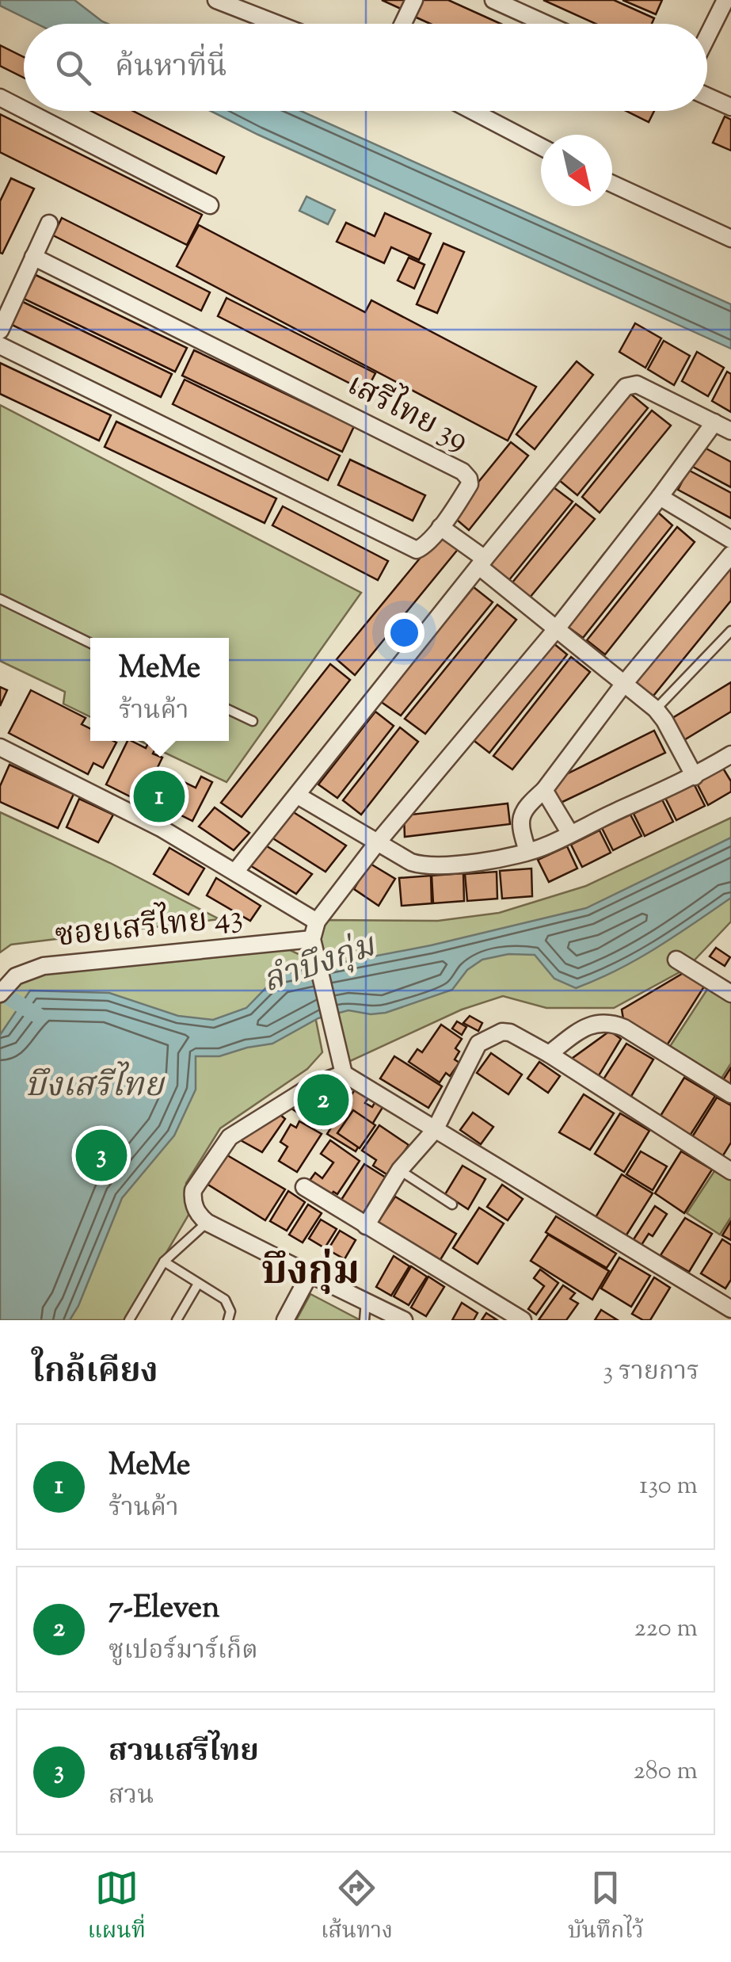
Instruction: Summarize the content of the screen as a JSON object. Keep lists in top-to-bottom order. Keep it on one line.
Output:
{"streets":{"street":["เสรีไทย 39","ซอยเสรีไทย 43"]},"districts":["บึงกุ่ม"],"water":["ลำบึงกุ่ม","บึงเสรีไทย"],"north":"bottom right","page":{"search":"ค้นหาที่นี่","popup":["MeMe","ร้านค้า"],"pins":["1","2","3"],"heading":["ใกล้เคียง","3 รายการ"],"list":[{"mark":"1","name":"MeMe","note":"ร้านค้า","value":"130 m"},{"mark":"2","name":"7-Eleven","note":"ซูเปอร์มาร์เก็ต","value":"220 m"},{"mark":"3","name":"สวนเสรีไทย","note":"สวน","value":"280 m"}],"nav":["แผนที่","เส้นทาง","บันทึกไว้"]}}
